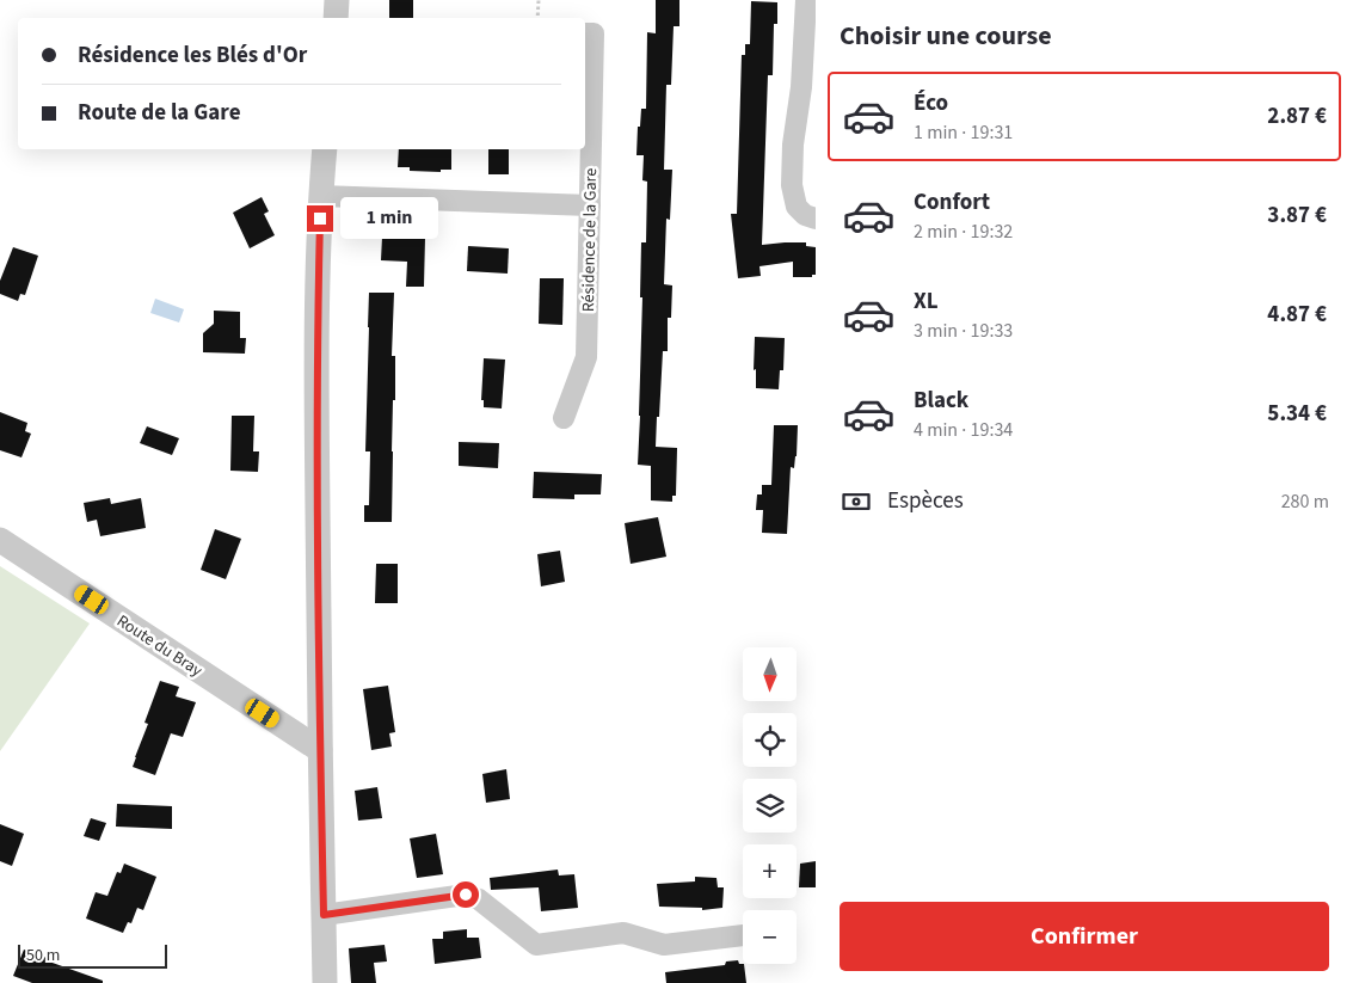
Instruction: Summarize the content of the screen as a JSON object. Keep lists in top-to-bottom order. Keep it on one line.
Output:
{"streets":{"street":["Résidence de la Gare","Route du Bray"]},"scale_bar":"50 m","north":"bottom","page":{"heading":"Choisir une course","banner":["Résidence les Blés d'Or","Route de la Gare"],"list":[{"name":"Éco","note":"1 min · 19:31","value":"2.87 €"},{"name":"Confort","note":"2 min · 19:32","value":"3.87 €"},{"name":"XL","note":"3 min · 19:33","value":"4.87 €"},{"name":"Black","note":"4 min · 19:34","value":"5.34 €"}],"bubble":"1 min","pay":["Espèces","280 m"],"map_buttons":["+","−"],"buttons":"Confirmer","scale":"50 m"}}
